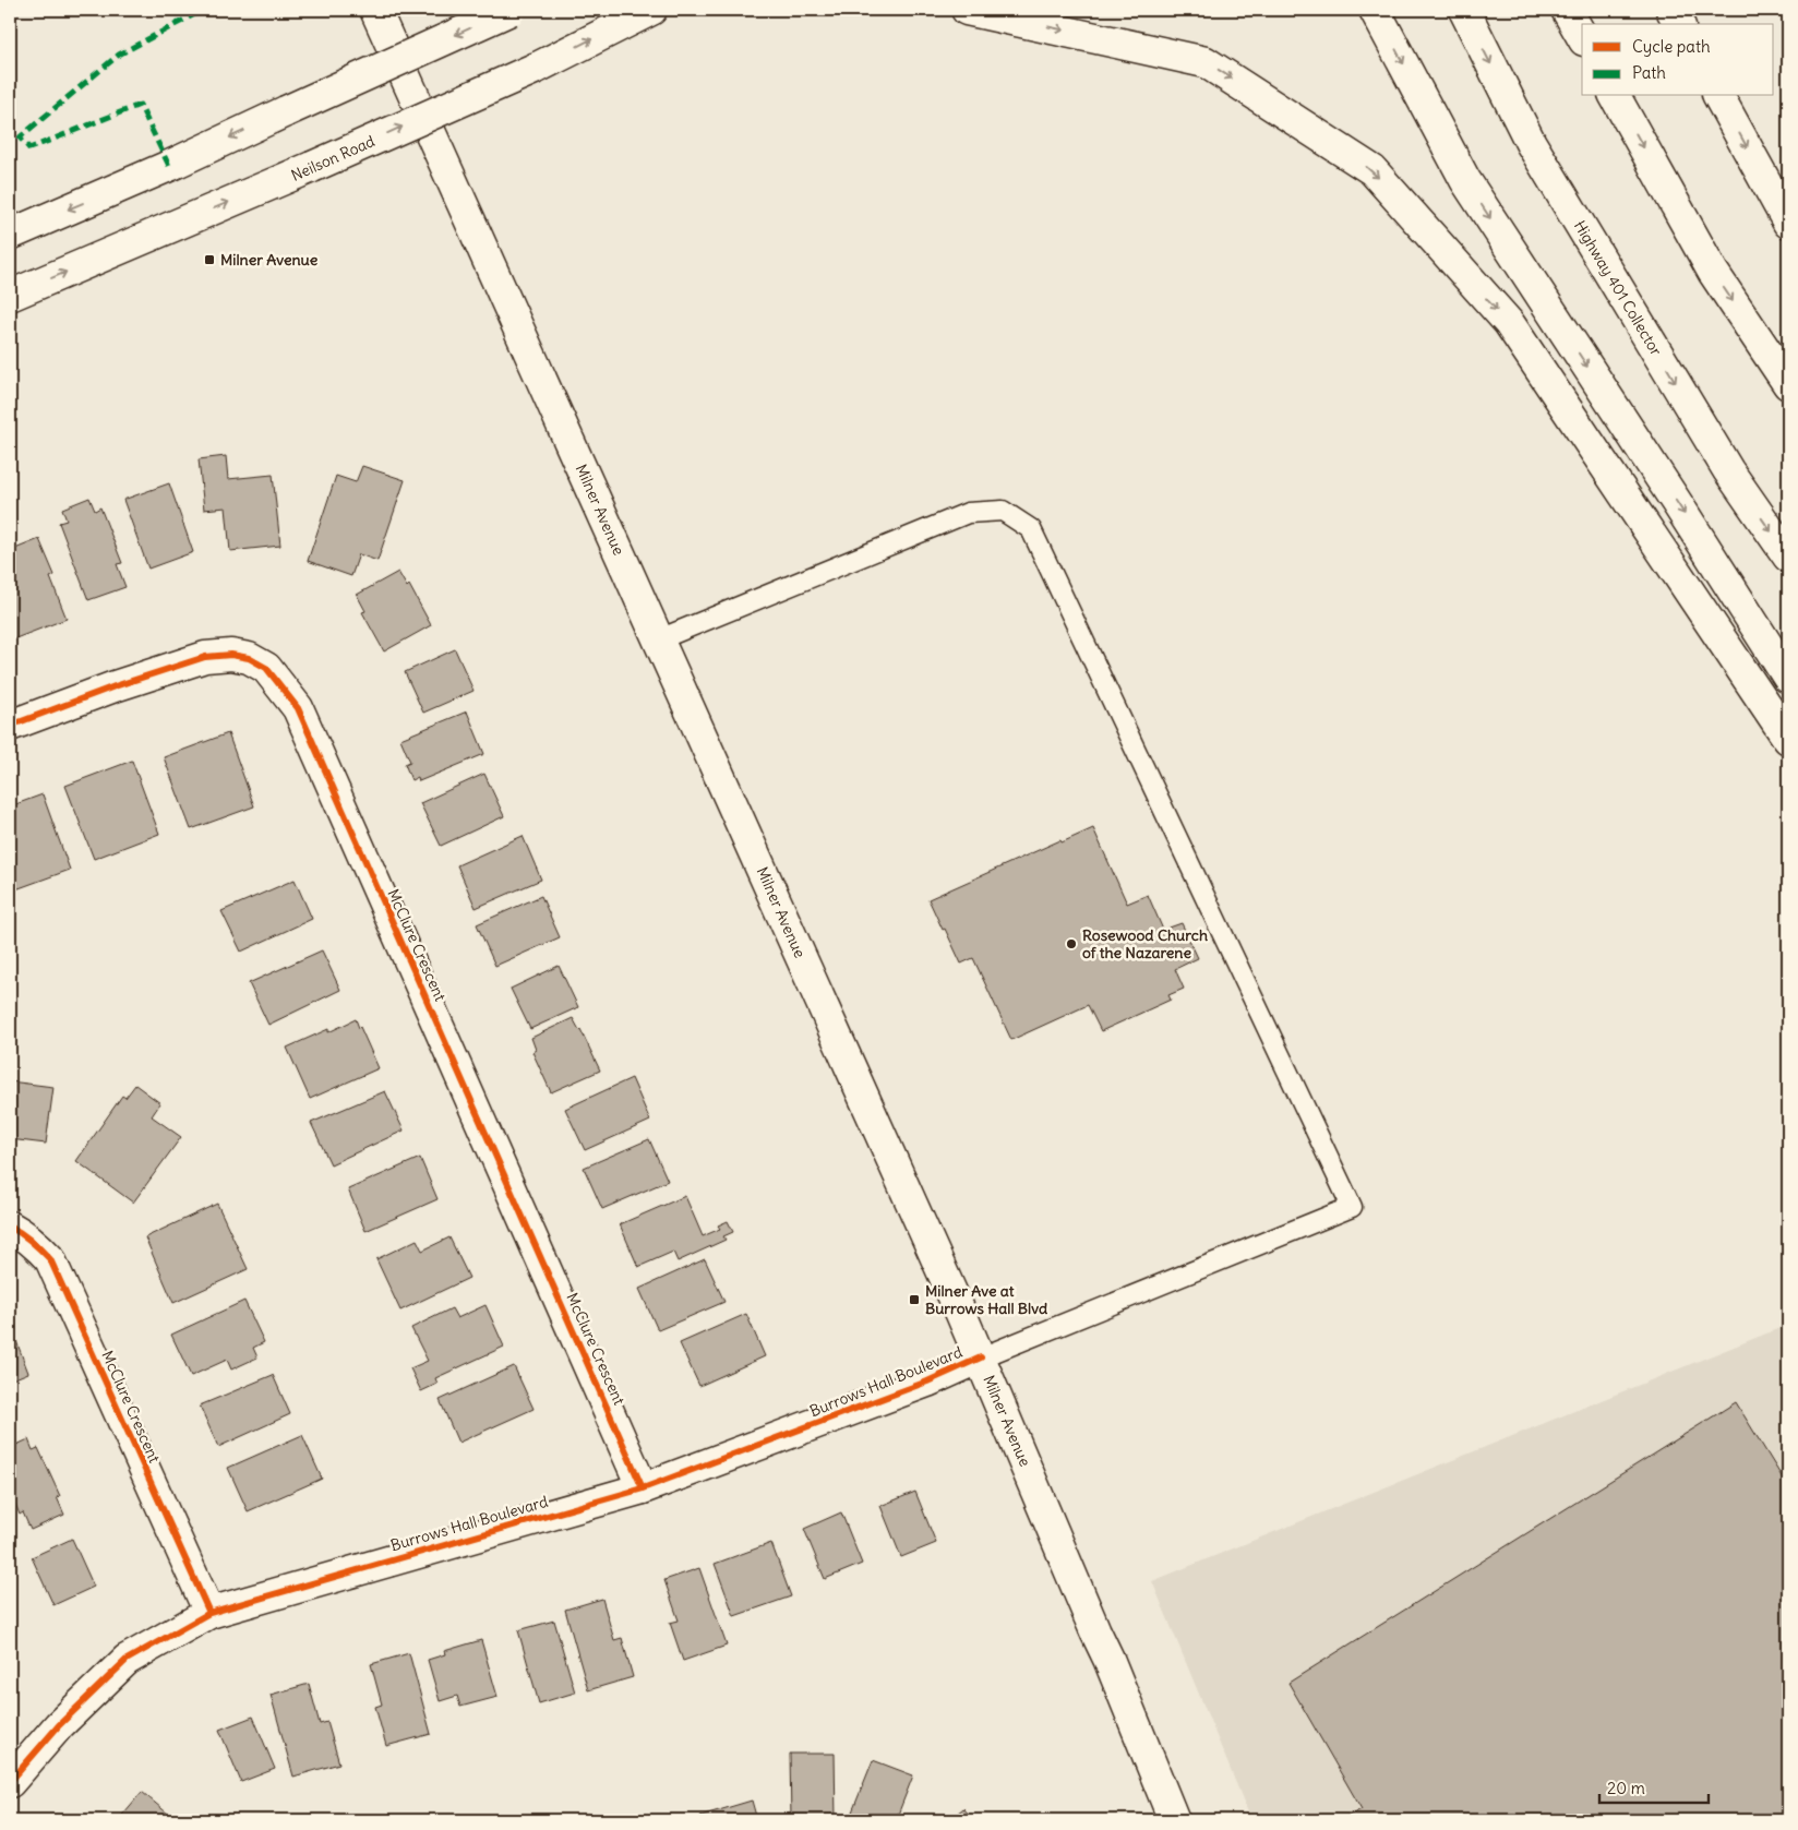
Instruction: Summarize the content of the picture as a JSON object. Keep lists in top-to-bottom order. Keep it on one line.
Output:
{"streets":{"main road":["Neilson Road","Highway 401 Collector","Milner Avenue","McClure Crescent","Burrows Hall Boulevard"]},"crossings":[["Milner Avenue","Burrows Hall Boulevard"],["McClure Crescent","Burrows Hall Boulevard"]],"places":{"transit":["Milner Avenue","Milner Ave at Burrows Hall Blvd"],"other":["Rosewood Church of the Nazarene"]},"legend":["Cycle path","Path"],"scale_bar":"20 m"}
